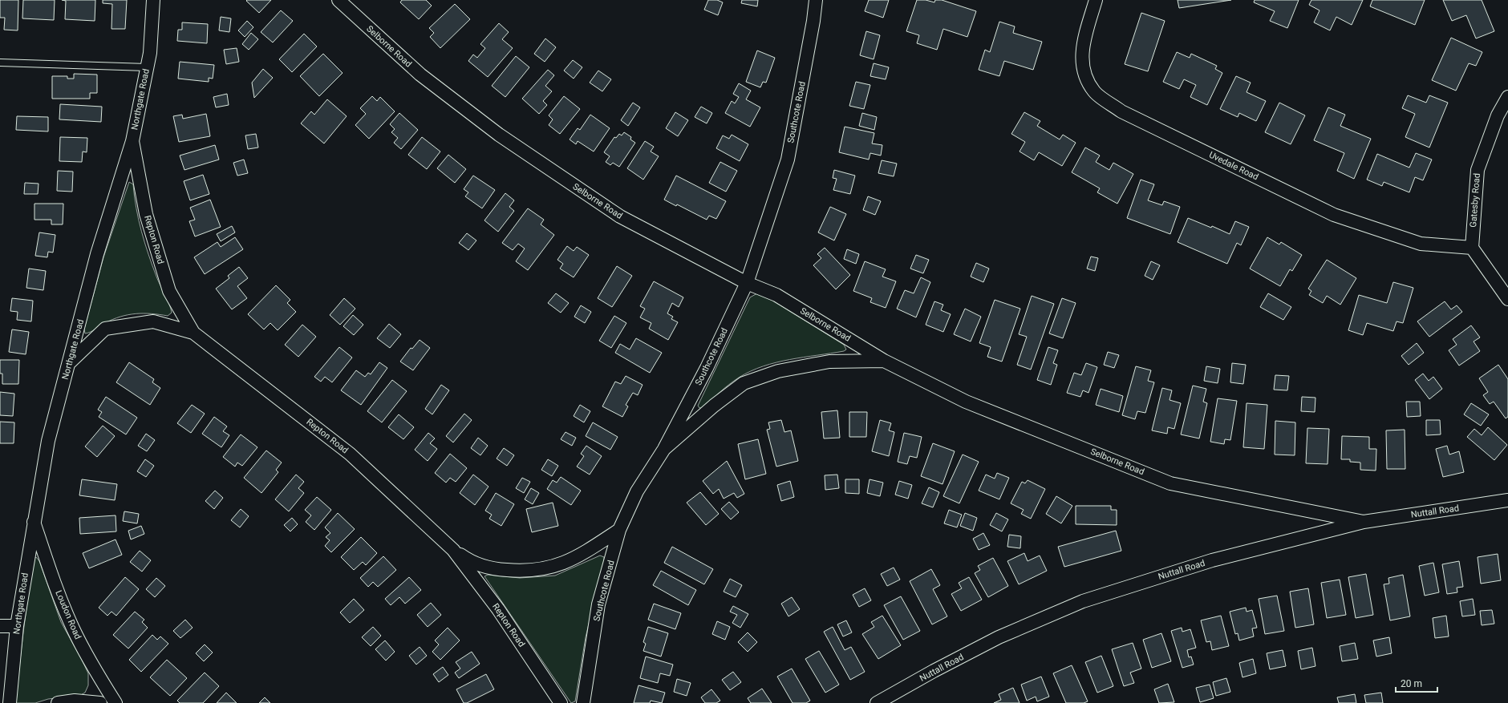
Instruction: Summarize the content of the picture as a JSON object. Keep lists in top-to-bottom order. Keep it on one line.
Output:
{"streets":{"street":["Selborne Road","Northgate Road","Southcote Road","Uvedale Road","Gatesby Road","Repton Road","Nuttall Road","Loudon Road"]},"crossings":[["Selborne Road","Southcote Road"],["Selborne Road","Nuttall Road"],["Northgate Road","Repton Road"],["Northgate Road","Loudon Road"],["Southcote Road","Repton Road"],["Uvedale Road","Gatesby Road"]],"scale_bar":"20 m"}
